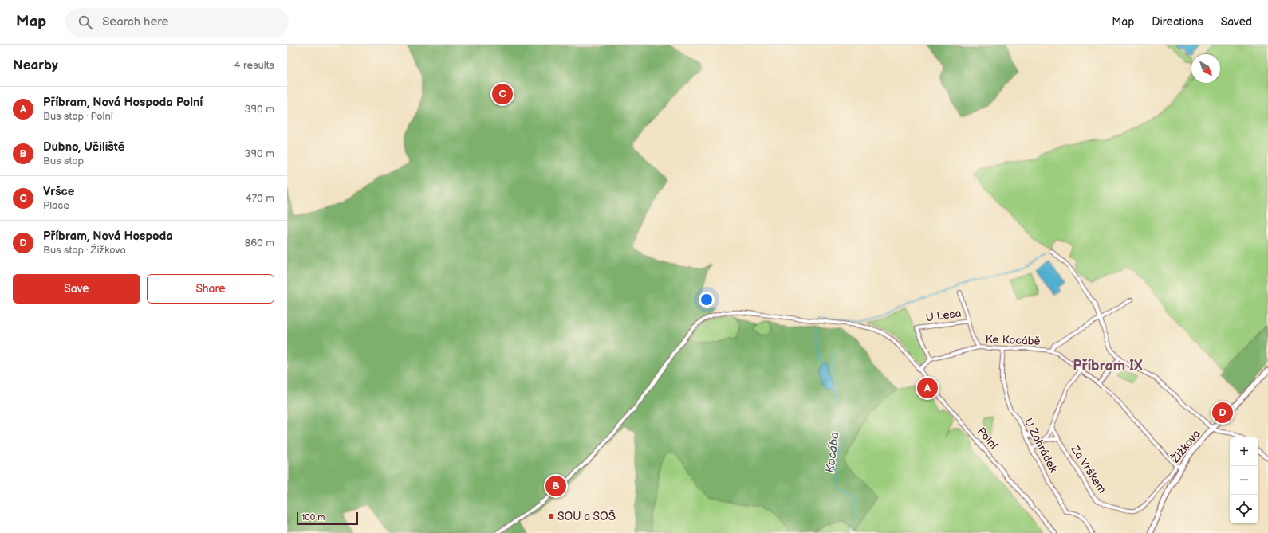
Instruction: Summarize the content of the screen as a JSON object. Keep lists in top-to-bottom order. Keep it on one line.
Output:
{"streets":{"street":["U Lesa","Ke Kocábě","Polní","U Zahrádek","Žižkova","Za Vrškem"]},"crossings":[["U Lesa","Ke Kocábě"],["Ke Kocábě","Polní"],["Ke Kocábě","U Zahrádek"],["Ke Kocábě","Žižkova"],["Ke Kocábě","Za Vrškem"],["Žižkova","Za Vrškem"]],"districts":["Příbram IX"],"water":["Kocába"],"places":["SOU a SOŠ"],"scale_bar":"100 m","north":"bottom right","page":{"header":"Map","search":"Search here","nav":["Map","Directions","Saved"],"heading":["Nearby","4 results"],"pins":["C","A","D","B"],"list":[{"mark":"A","name":"Příbram, Nová Hospoda Polní","note":"Bus stop · Polní","value":"390 m"},{"mark":"B","name":"Dubno, Učiliště","note":"Bus stop","value":"390 m"},{"mark":"C","name":"Vršce","note":"Place","value":"470 m"},{"mark":"D","name":"Příbram, Nová Hospoda","note":"Bus stop · Žižkova","value":"860 m"}],"buttons":["Save","Share"],"map_buttons":["+","−"],"scale":"100 m"}}
